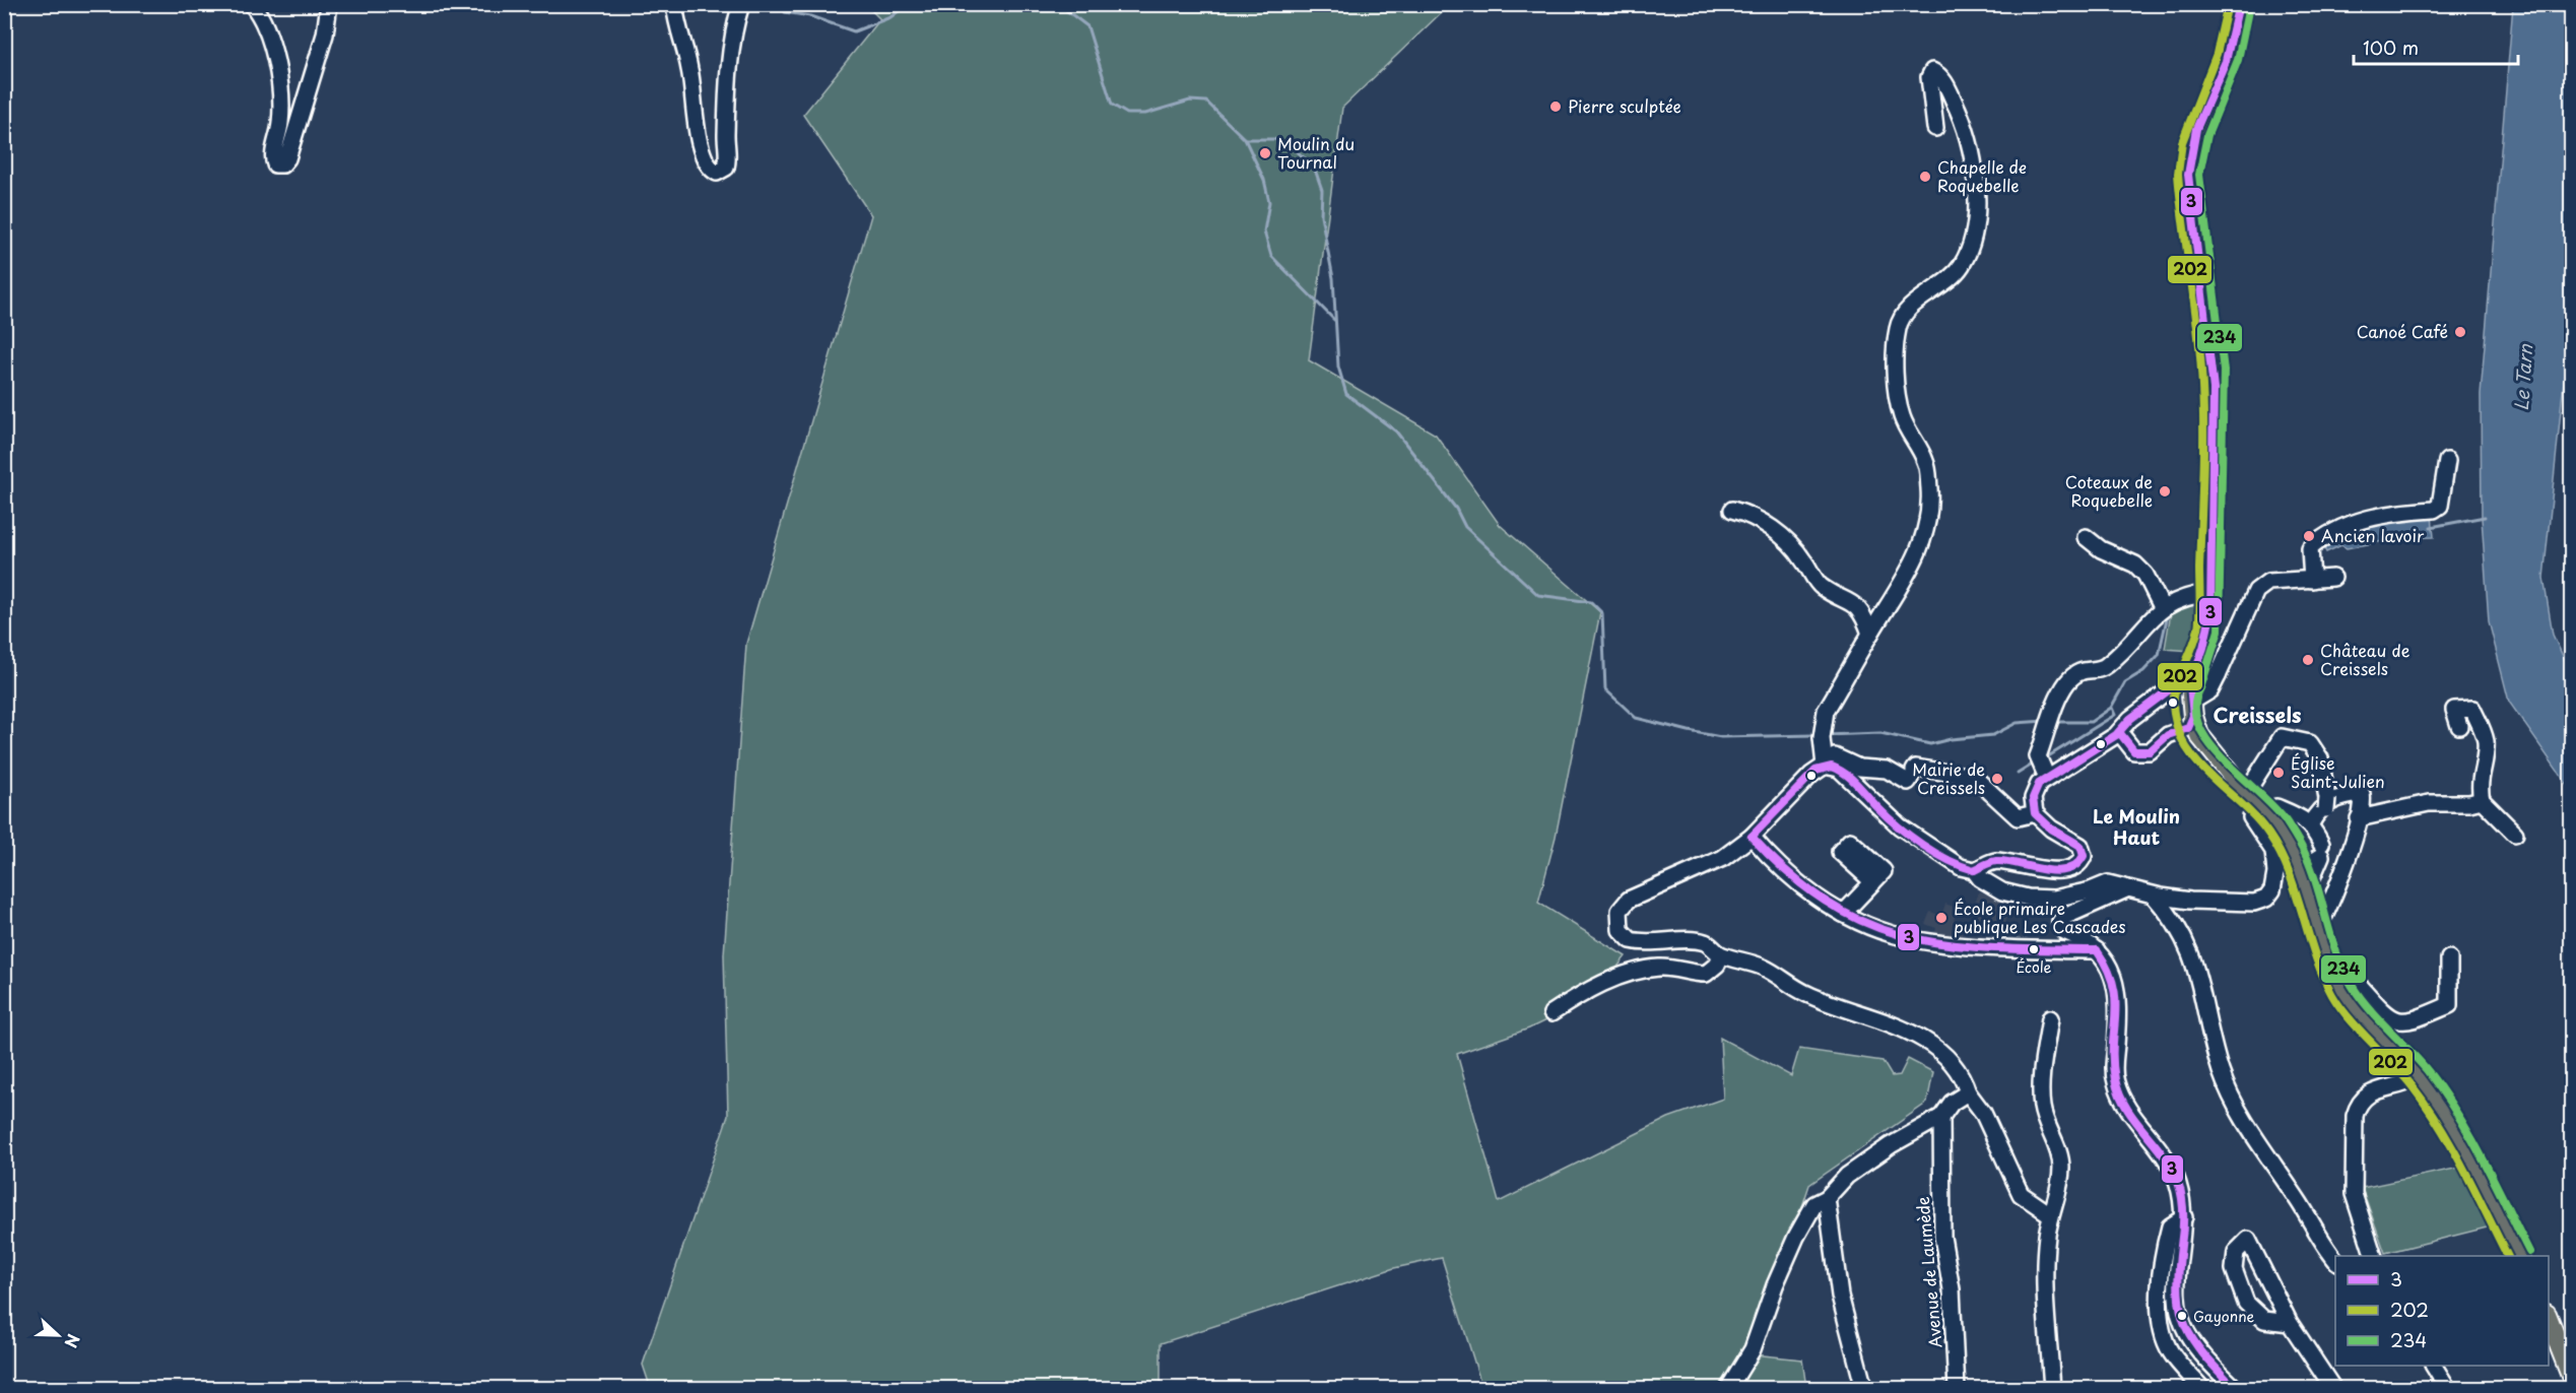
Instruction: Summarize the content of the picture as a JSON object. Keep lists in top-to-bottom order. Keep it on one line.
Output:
{"streets":{"street":["Avenue de Laumède"]},"districts":["Creissels","Le Moulin Haut"],"water":["Le Tarn"],"places":["Pierre sculptée","Moulin du Tournal","Chapelle de Roquebelle","Canoé Café","Coteaux de Roquebelle","Ancien lavoir","Château de Creissels","Église Saint-Julien","Mairie de Creissels","École primaire publique Les Cascades","École","Gayonne"],"lines":["transit line 3","transit line 202","transit line 234"],"legend":["3","202","234"],"scale_bar":"100 m","north":"right"}
